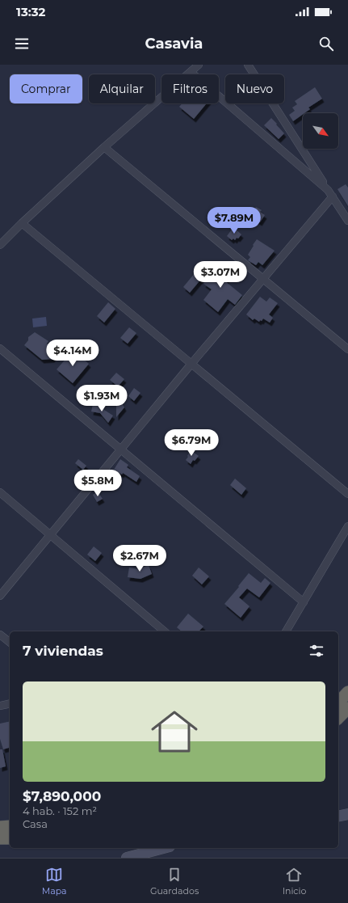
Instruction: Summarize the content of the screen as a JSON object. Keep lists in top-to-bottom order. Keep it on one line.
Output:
{"north":"bottom right","page":{"status":"13:32","header":"Casavia","chip":["Comprar","Alquilar","Filtros","Nuevo"],"price":["$7.89M","$3.07M","$4.14M","$1.93M","$6.79M","$5.8M","$2.67M"],"heading":"7 viviendas","list":[{"name":"$7,890,000","note":"4 hab. · 152 m² · Casa"}],"tabs":["Mapa","Guardados","Inicio"]}}
